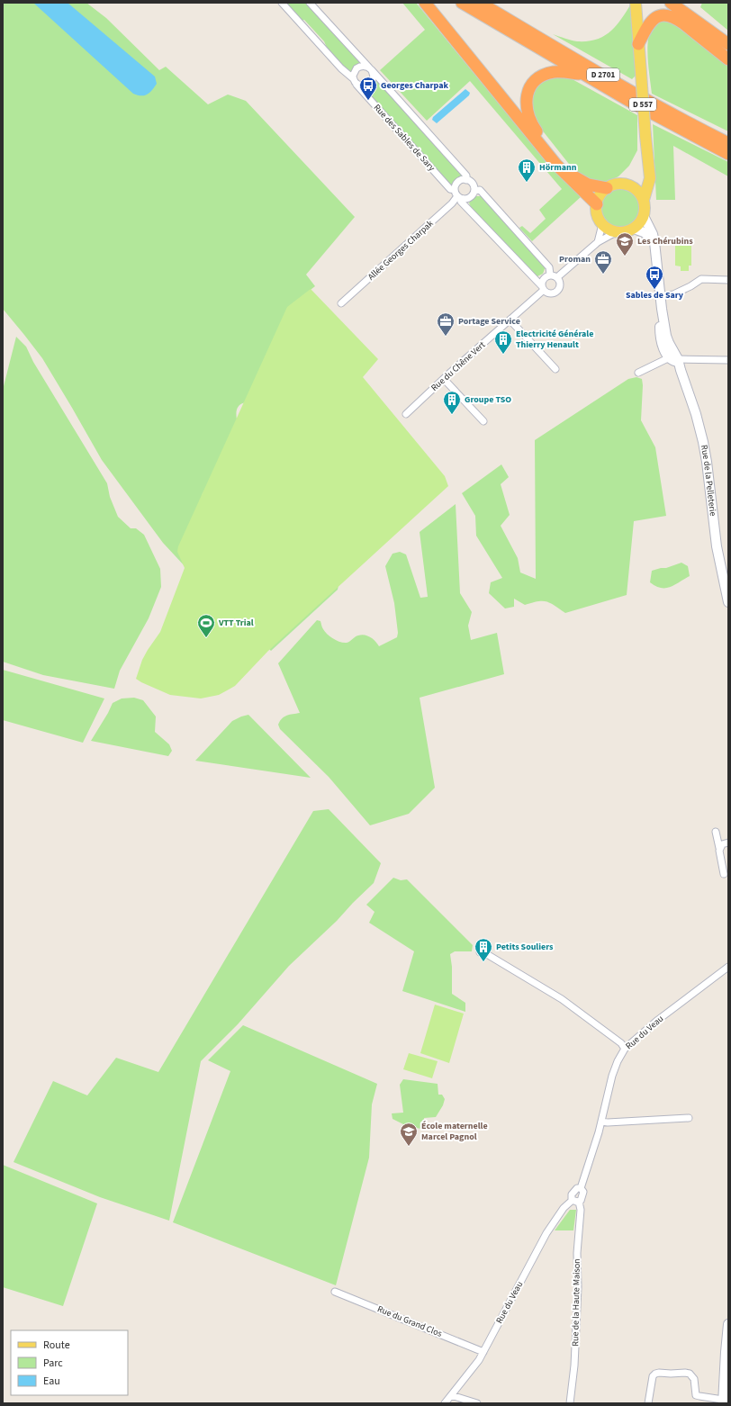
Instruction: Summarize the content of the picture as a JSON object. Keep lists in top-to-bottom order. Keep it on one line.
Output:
{"streets":{"highway":["D 2701"],"main road":["D 557","Rue de la Pelleterie"],"street":["Rue des Sables de Sary","Allée Georges Charpak","Rue du Chêne Vert","Rue du Veau","Rue de la Haute Maison","Rue du Grand Clos"]},"crossings":[["D 557","Rue de la Pelleterie"],["Rue des Sables de Sary","Allée Georges Charpak"],["Rue du Veau","Rue de la Haute Maison"],["Rue du Veau","Rue du Grand Clos"]],"places":{"bus stop":["Georges Charpak","Sables de Sary"],"building":["Hörmann","Electricité Générale Thierry Henault","Groupe TSO","Petits Souliers"],"school or university":["Les Chérubins","École maternelle Marcel Pagnol"],"office":["Proman","Portage Service"],"sports":["VTT Trial"]},"legend":["Route","Parc","Eau"]}
